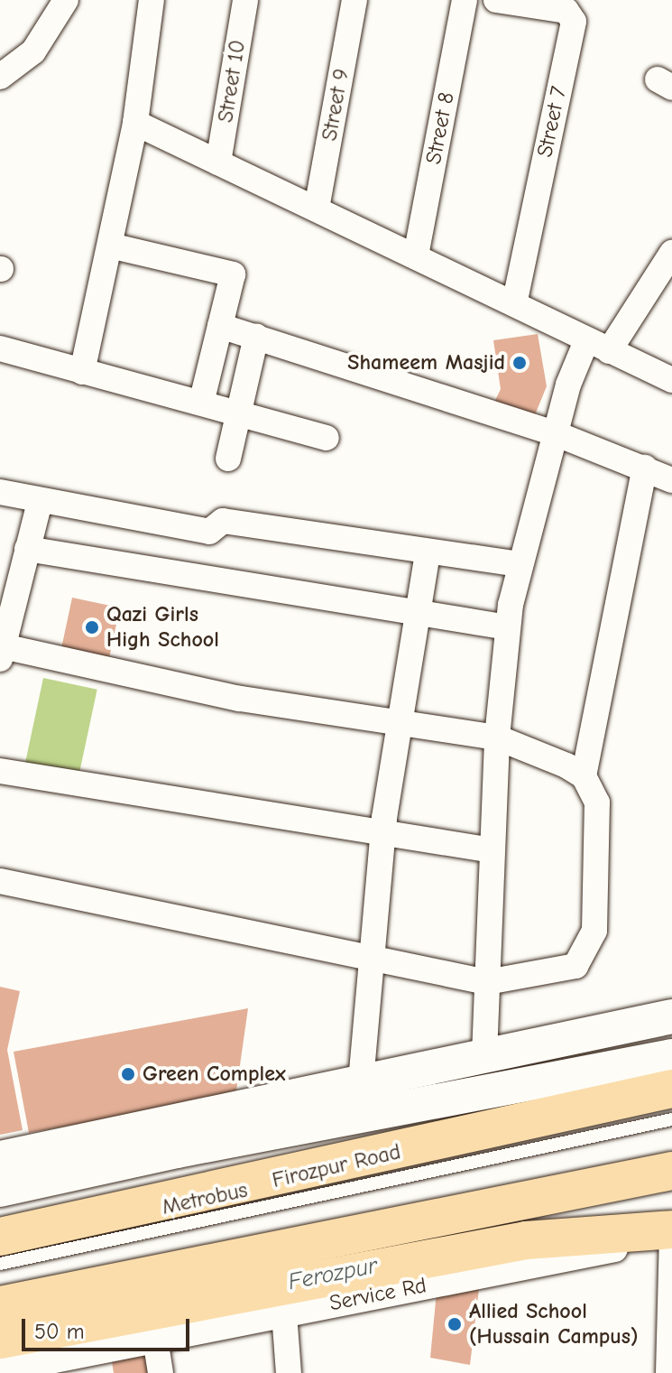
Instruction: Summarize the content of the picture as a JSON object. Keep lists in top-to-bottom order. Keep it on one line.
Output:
{"streets":{"main road":["Firozpur Road"],"street":["Street 10","Street 9","Street 7","Street 8","Service Rd"],"lane":["Metrobus"]},"water":["Ferozpur"],"places":["Shameem Masjid","Qazi Girls High School","Green Complex","Allied School (Hussain Campus)"],"scale_bar":"50 m"}
